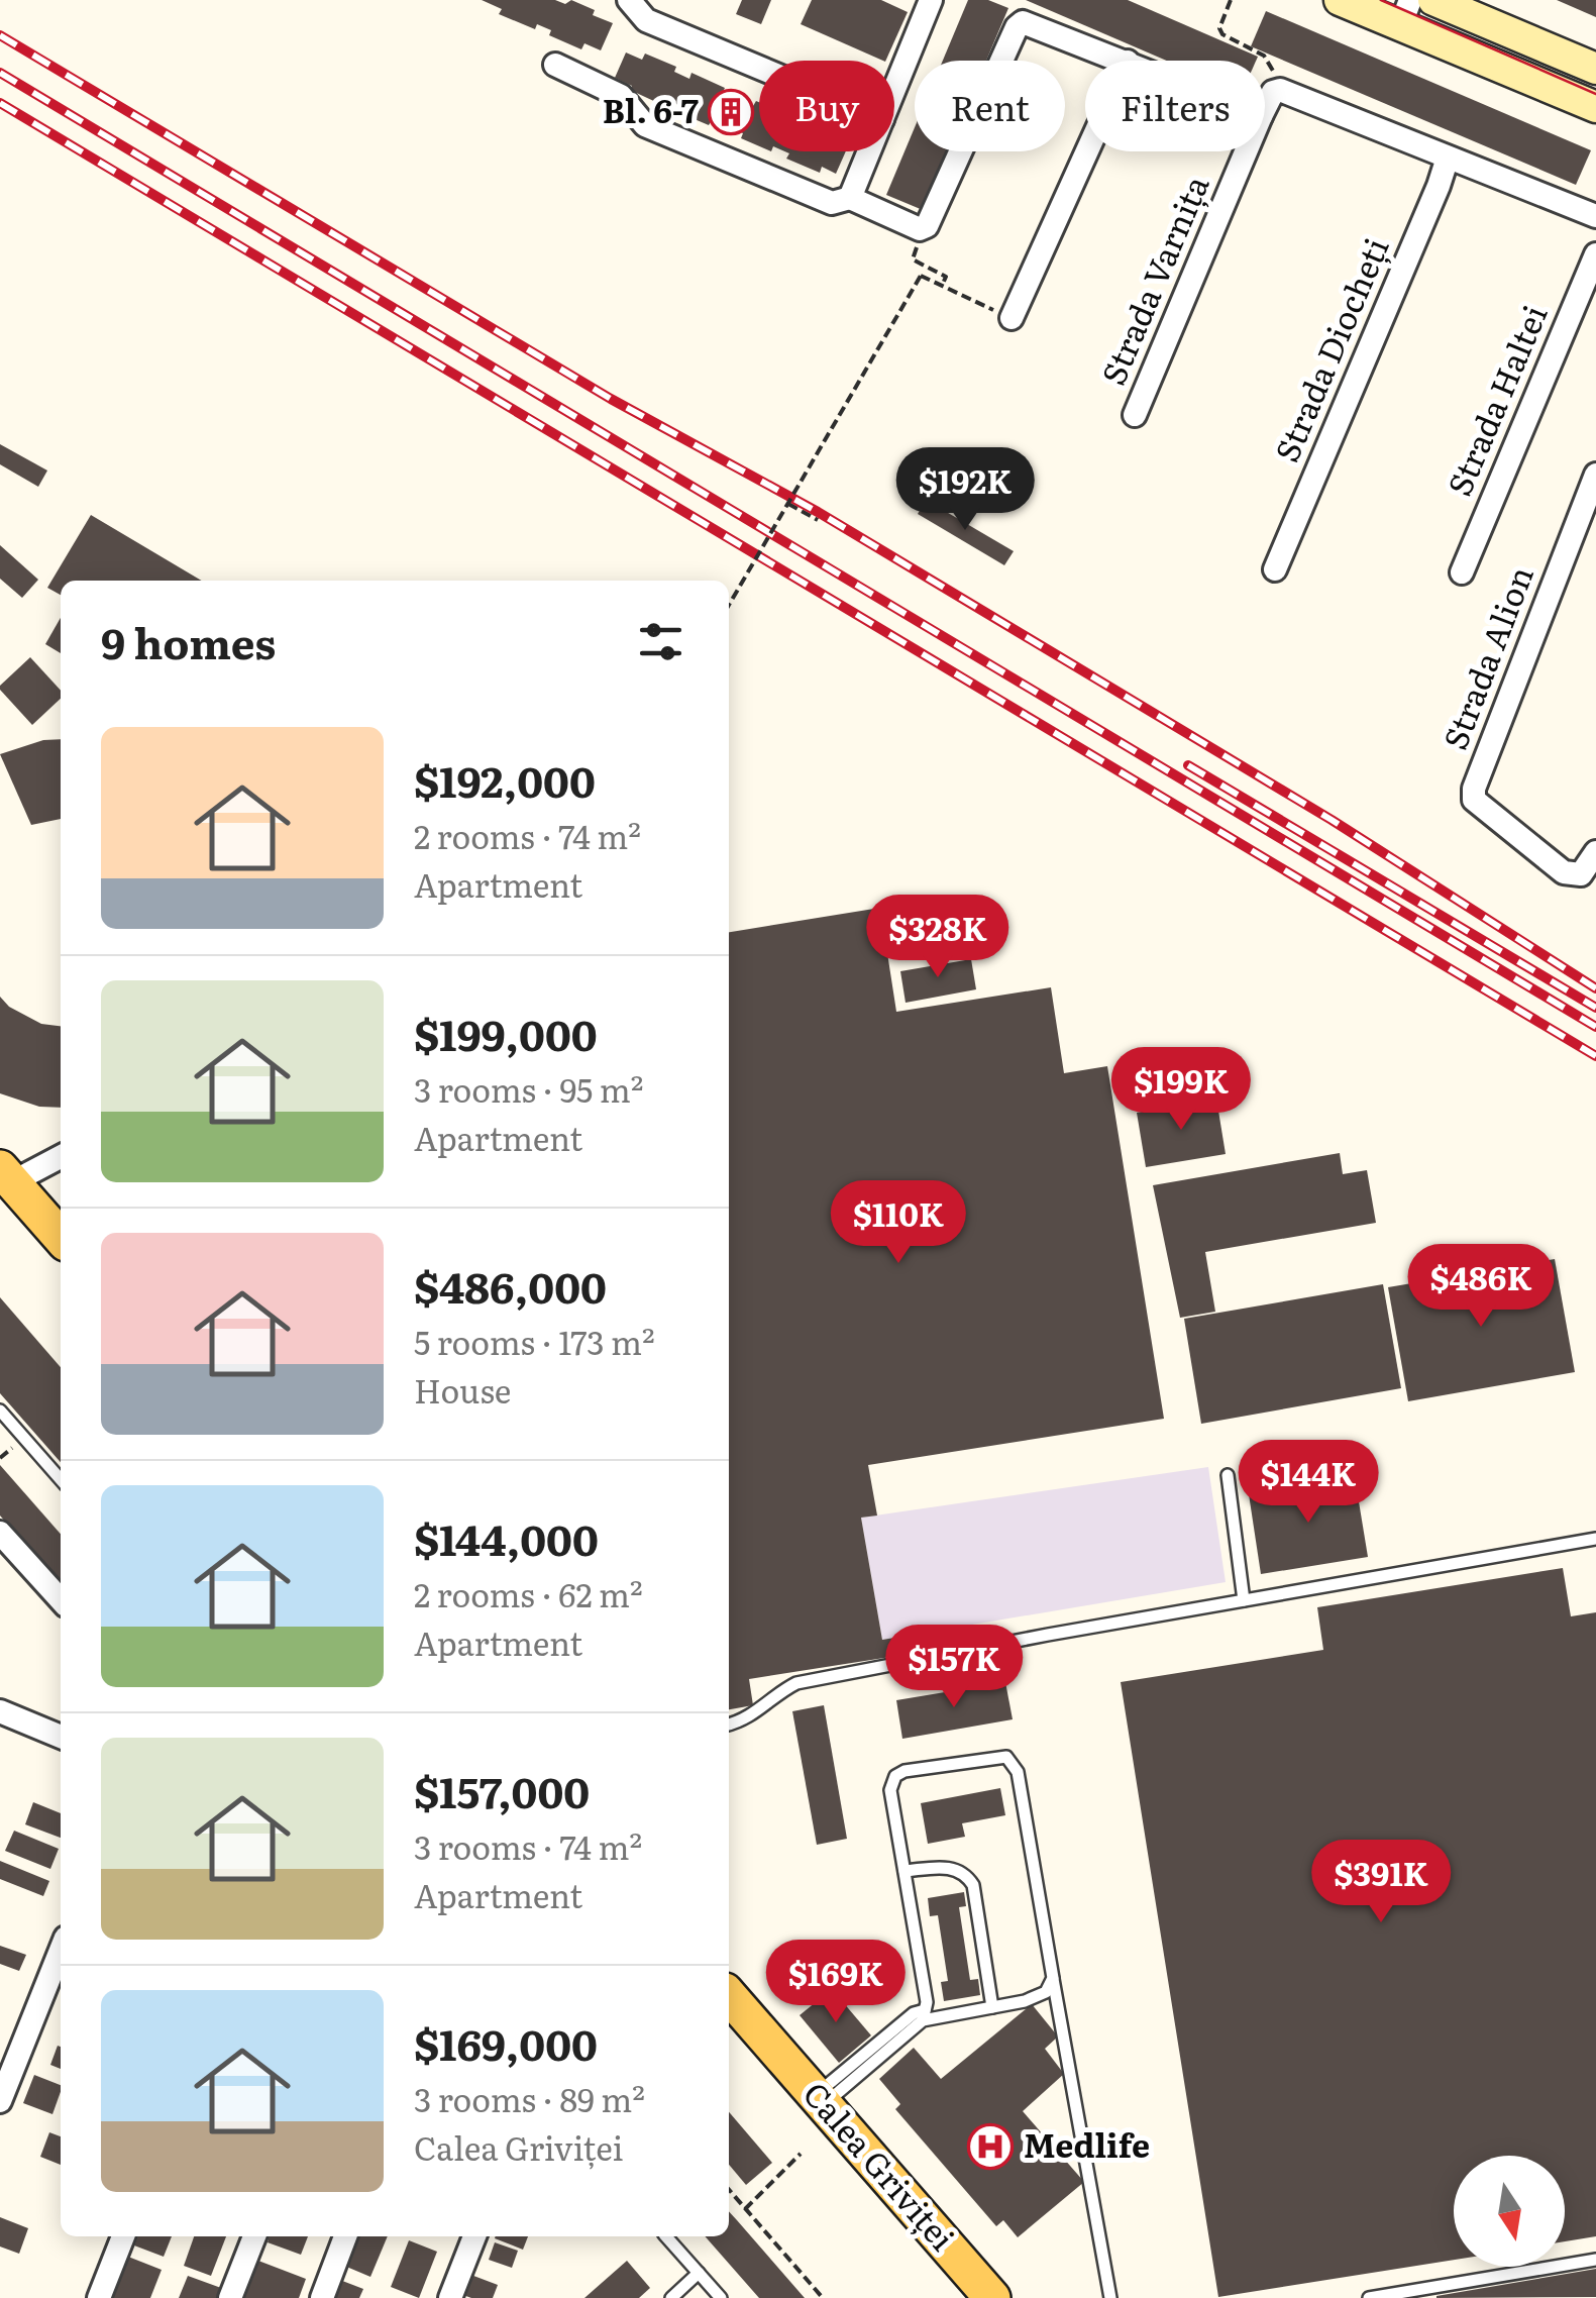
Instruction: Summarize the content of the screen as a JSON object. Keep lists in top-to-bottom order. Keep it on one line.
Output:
{"streets":{"main road":["Calea Griviței"],"street":["Strada Varnița","Strada Diocheți","Strada Haltei","Strada Alion"]},"places":{"building":["Bl. 6-7"],"hospital":["Medlife"]},"north":"bottom","page":{"chip":["Buy","Rent","Filters"],"price":["$192K","$328K","$199K","$110K","$486K","$144K","$157K","$391K","$169K"],"heading":"9 homes","list":[{"name":"$192,000","note":"2 rooms · 74 m² · Apartment"},{"name":"$199,000","note":"3 rooms · 95 m² · Apartment"},{"name":"$486,000","note":"5 rooms · 173 m² · House"},{"name":"$144,000","note":"2 rooms · 62 m² · Apartment"},{"name":"$157,000","note":"3 rooms · 74 m² · Apartment"},{"name":"$169,000","note":"3 rooms · 89 m² · Calea Griviței"}]}}
